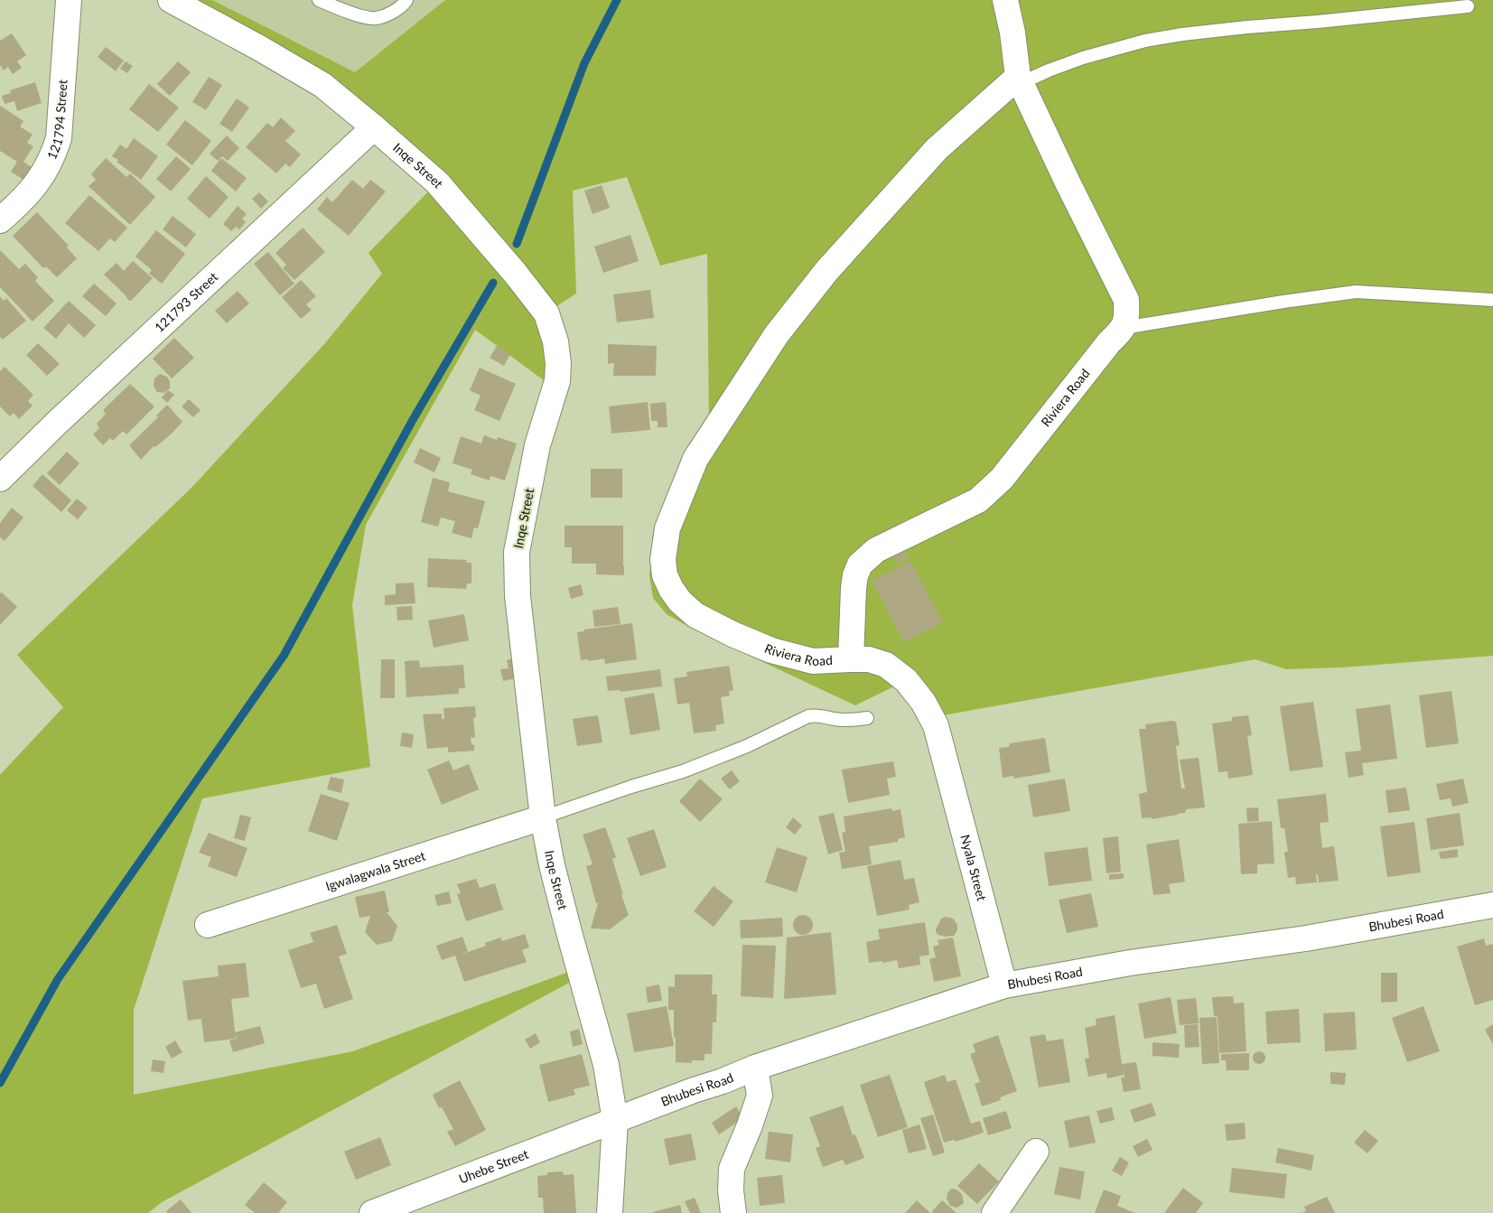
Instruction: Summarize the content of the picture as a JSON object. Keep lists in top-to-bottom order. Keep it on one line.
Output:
{"streets":{"street":["121794 Street","Inqe Street","121793 Street","Riviera Road","Nyala Street","Igwalagwala Street","Bhubesi Road","Uhebe Street"]},"crossings":[["Inqe Street","121793 Street"],["Inqe Street","Igwalagwala Street"],["Inqe Street","Bhubesi Road"],["Inqe Street","Uhebe Street"],["Riviera Road","Nyala Street"],["Nyala Street","Bhubesi Road"],["Bhubesi Road","Uhebe Street"]]}
